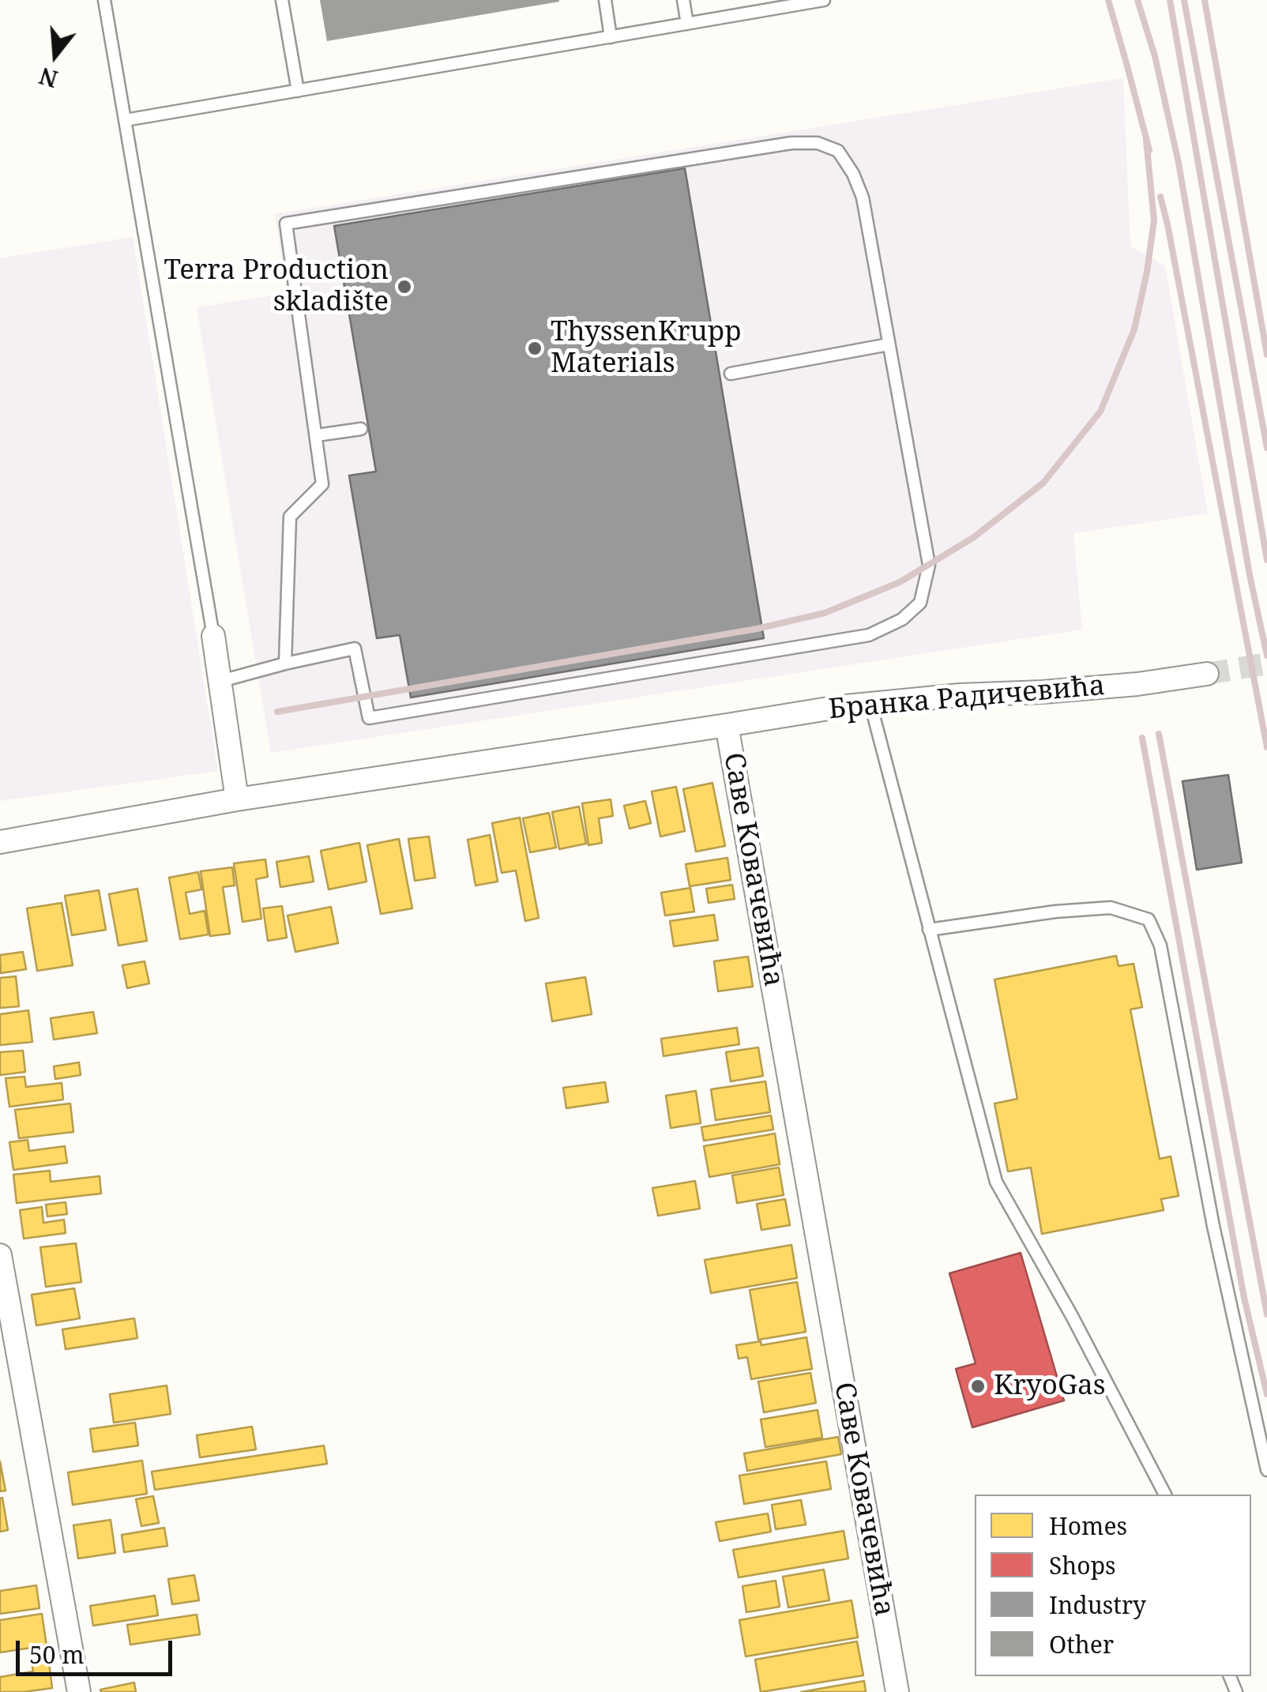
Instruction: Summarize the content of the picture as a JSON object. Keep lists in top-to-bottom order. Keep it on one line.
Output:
{"streets":{"street":["Бранка Радичевића","Саве Ковачевића"]},"crossings":[["Бранка Радичевића","Саве Ковачевића"]],"places":["Terra Production skladište","ThyssenKrupp Materials","KryoGas"],"legend":["Homes","Shops","Industry","Other"],"scale_bar":"50 m","north":"bottom"}
